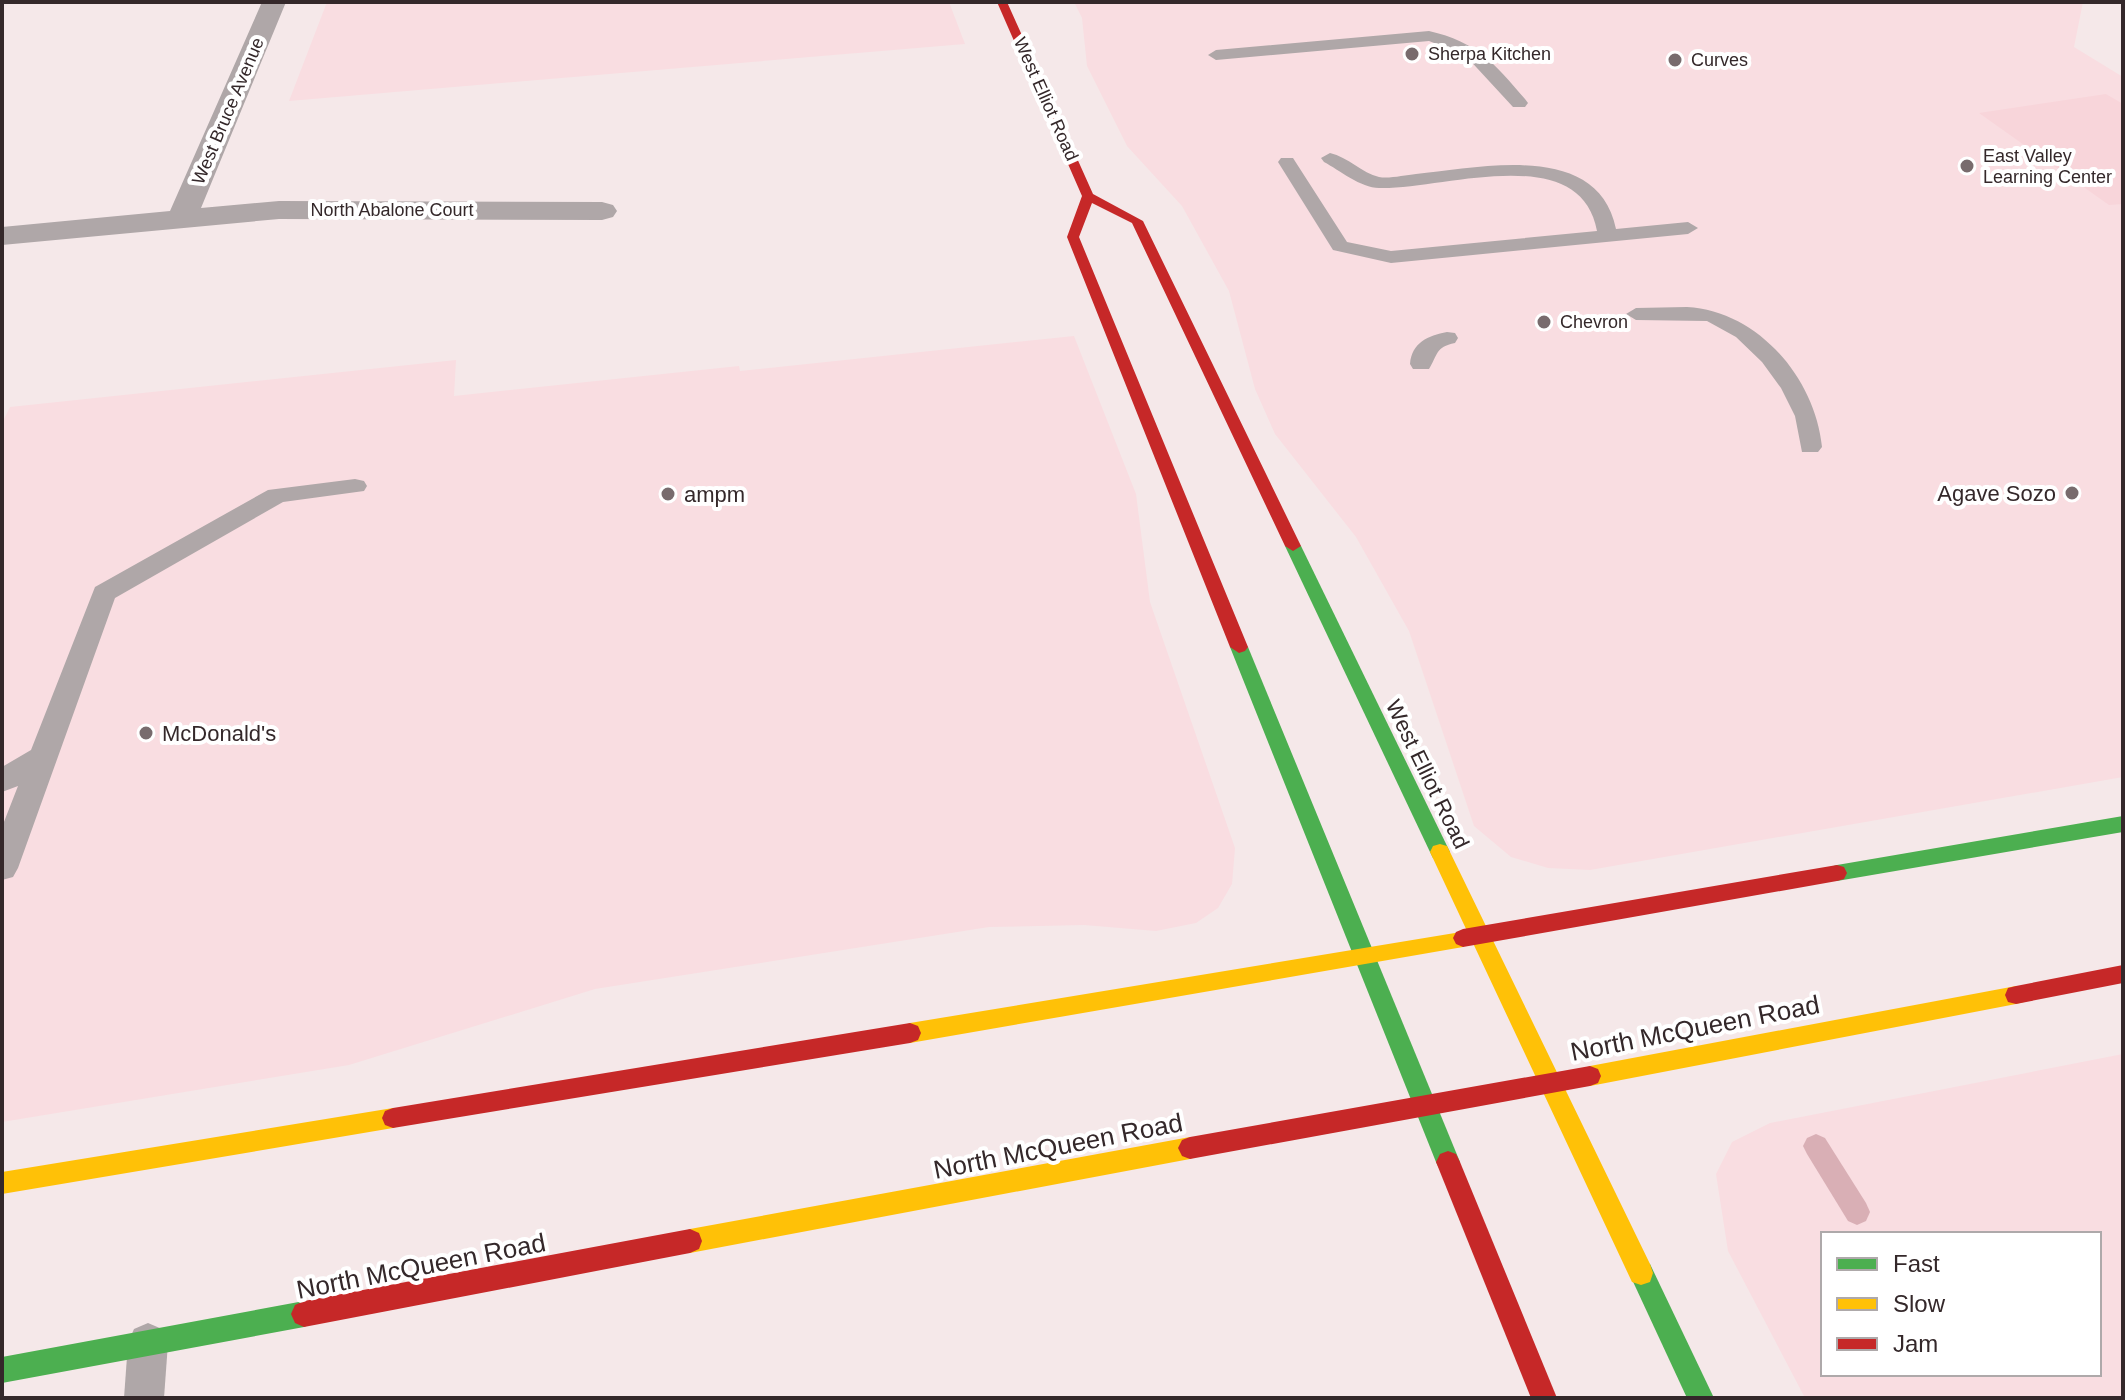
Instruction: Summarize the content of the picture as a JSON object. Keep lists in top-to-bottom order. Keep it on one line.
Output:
{"streets":{"main road":["West Elliot Road","North McQueen Road"],"street":["West Bruce Avenue","North Abalone Court"]},"crossings":[["West Elliot Road","North McQueen Road"],["West Bruce Avenue","North Abalone Court"]],"places":["Sherpa Kitchen","Curves","East Valley Learning Center","Chevron","Agave Sozo","ampm","McDonald's"],"legend":["Fast","Slow","Jam"]}
